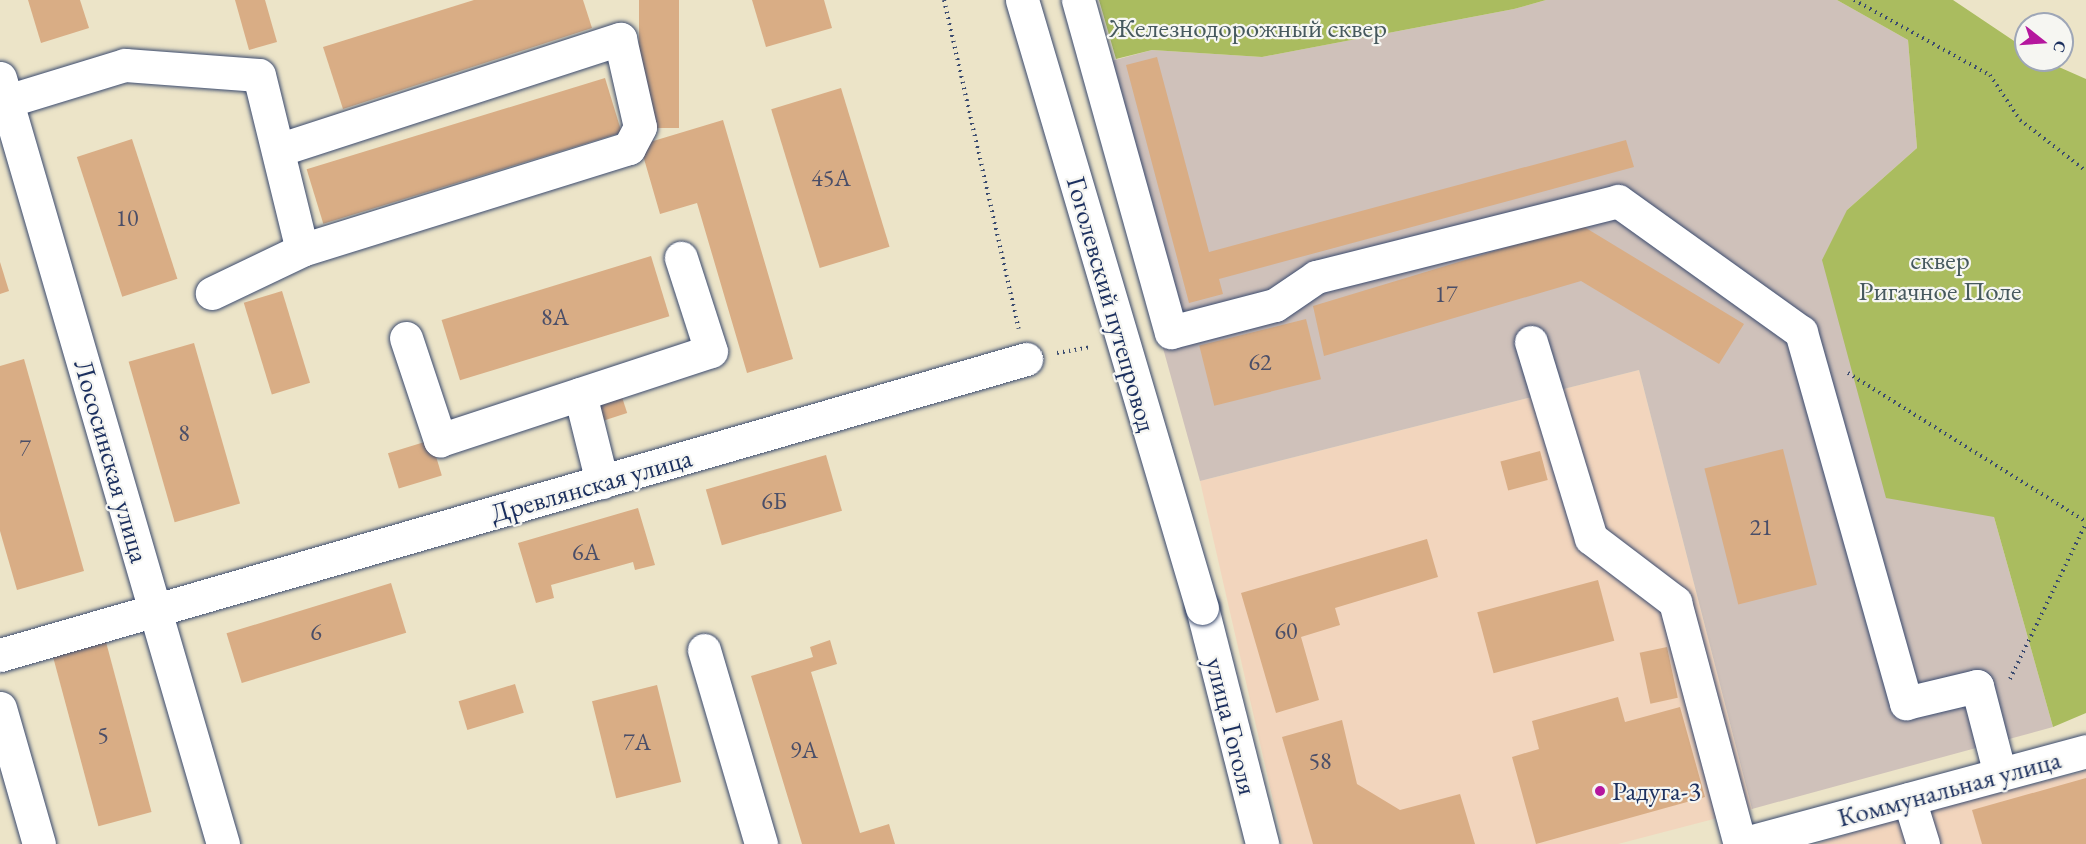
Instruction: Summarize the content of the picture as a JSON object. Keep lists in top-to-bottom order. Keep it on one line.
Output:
{"streets":{"street":["Гоголевский путепровод","Лососинская улица","Древлянская улица","улица Гоголя","Коммунальная улица"]},"crossings":[["Гоголевский путепровод","улица Гоголя"],["Лососинская улица","Древлянская улица"]],"parks":["Железнодорожный сквер","сквер Ригачное Поле"],"places":["Радуга-3"],"house_numbers":["45А","10","17","8А","62","8","7","6Б","21","6А","60","6","5","7А","9А","58"],"north":"right"}
